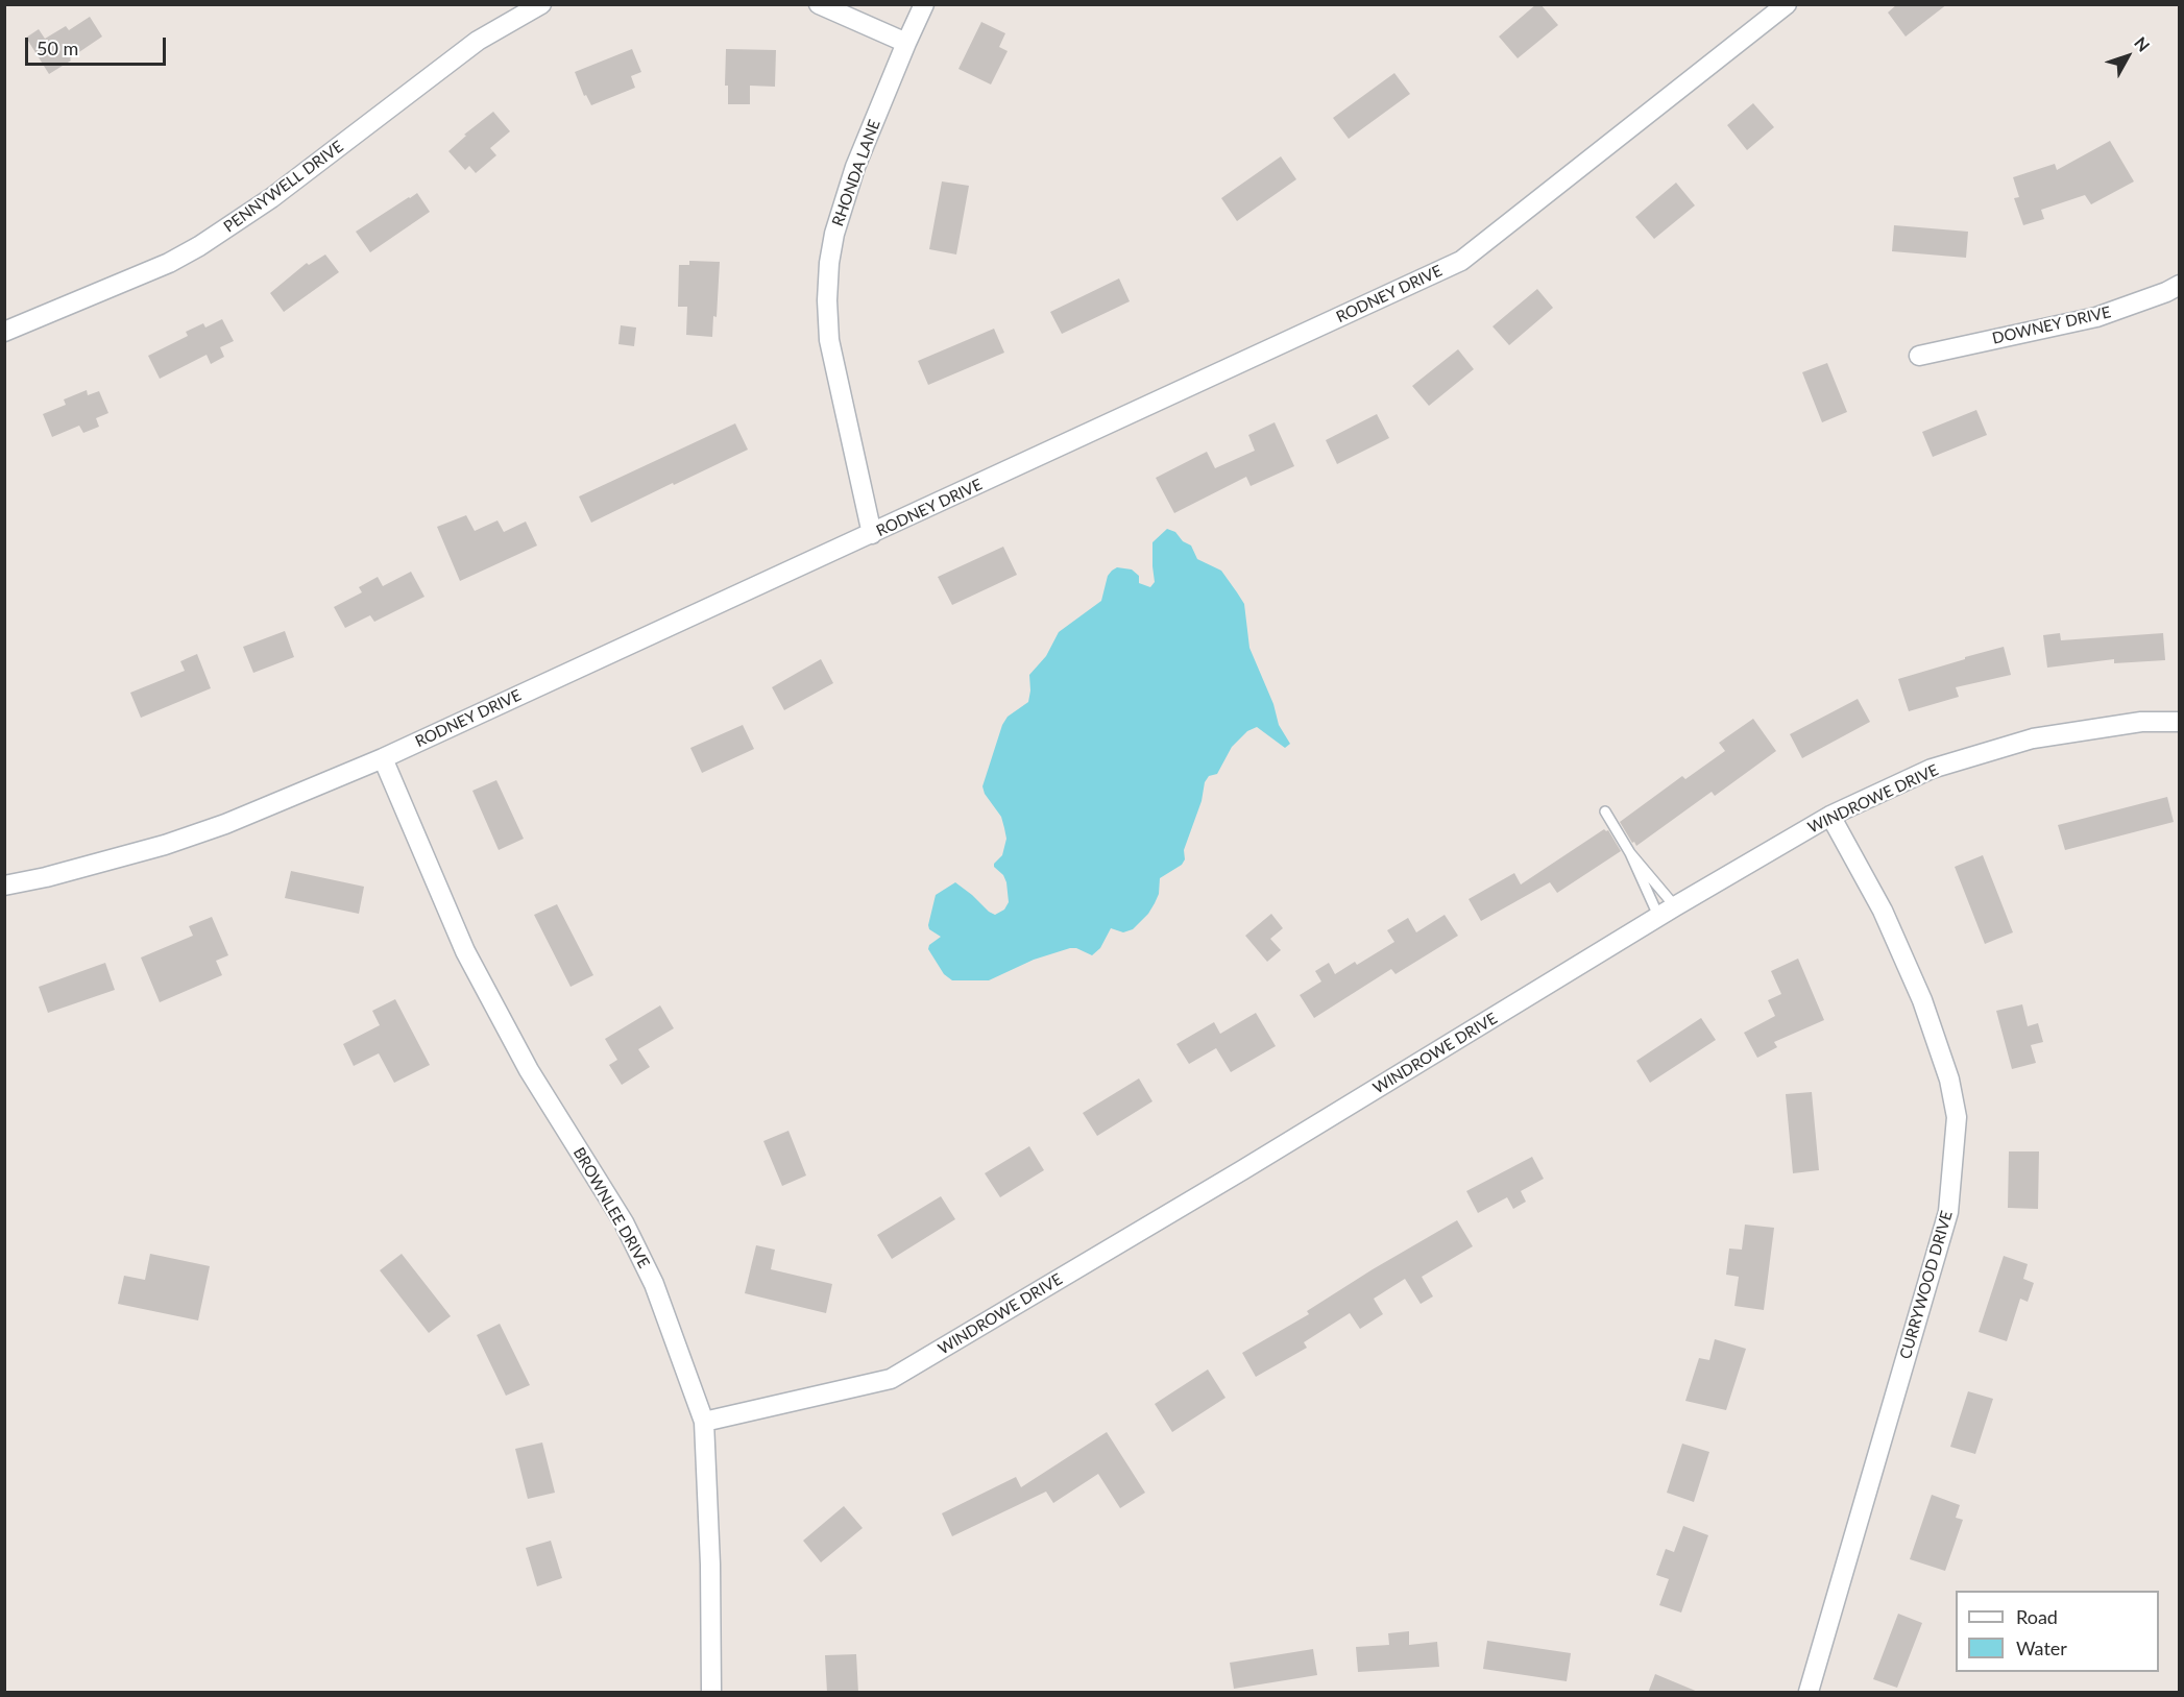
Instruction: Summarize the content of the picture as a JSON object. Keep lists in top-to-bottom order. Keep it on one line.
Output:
{"streets":{"street":["RHONDA LANE","PENNYWELL DRIVE","RODNEY DRIVE","DOWNEY DRIVE","WINDROWE DRIVE","BROWNLEE DRIVE","CURRYWOOD DRIVE"]},"crossings":[["RHONDA LANE","RODNEY DRIVE"],["RODNEY DRIVE","BROWNLEE DRIVE"],["WINDROWE DRIVE","BROWNLEE DRIVE"],["WINDROWE DRIVE","CURRYWOOD DRIVE"]],"legend":["Road","Water"],"scale_bar":"50 m","north":"top right"}
